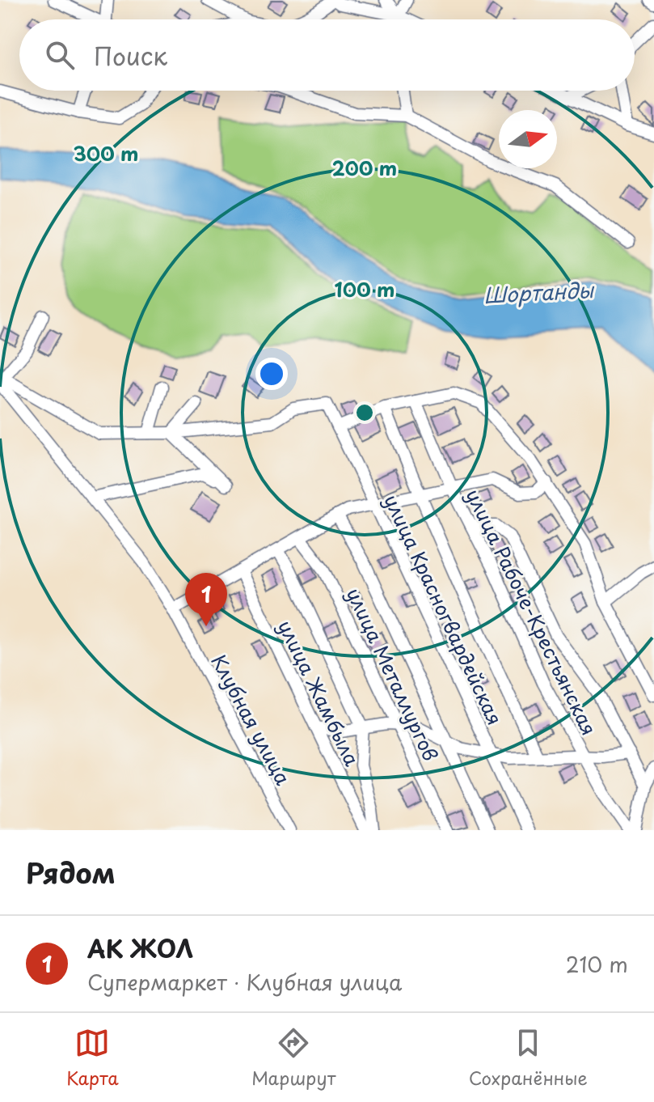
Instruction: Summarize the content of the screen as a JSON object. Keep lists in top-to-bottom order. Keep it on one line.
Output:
{"streets":{"street":["улица Красногвардейская","улица Рабоче-Крестьянская","улица Металлургов","улица Жамбыла","Клубная улица"]},"water":["Шортанды"],"north":"right","page":{"search":"Поиск","pins":"1","heading":"Рядом","list":[{"mark":"1","name":"АК ЖОЛ","note":"Супермаркет · Клубная улица","value":"210 m"}],"nav":["Карта","Маршрут","Сохранённые"]},"rings":["300 m","200 m","100 m"]}
